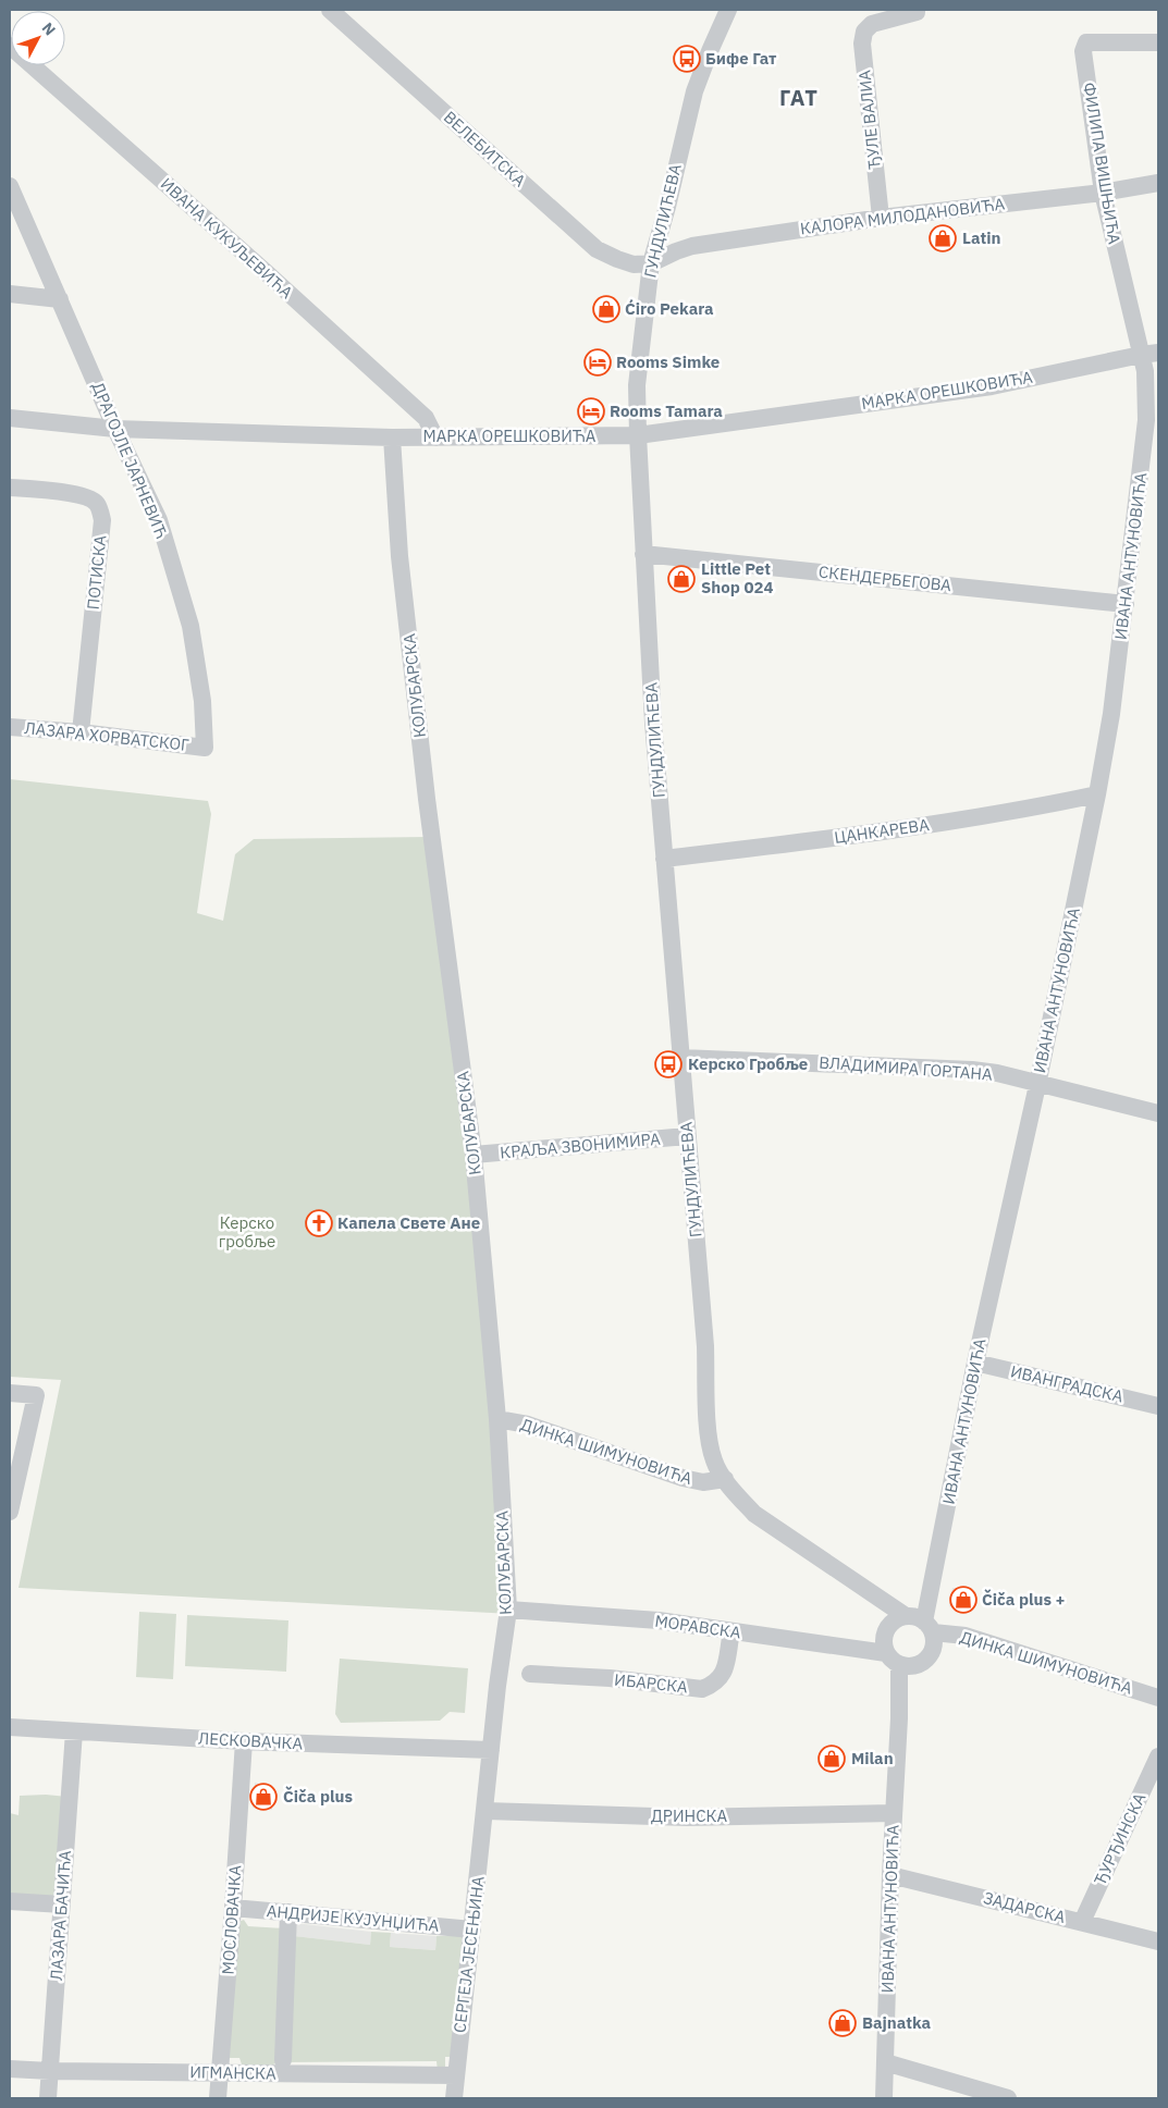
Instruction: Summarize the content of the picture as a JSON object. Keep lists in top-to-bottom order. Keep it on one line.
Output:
{"streets":{"street":["ЂУЛЕ ВАЛИА","ВЕЛЕБИТСКА","ФИЛИПА ВИШЊИЋА","КАЛОРА МИЛОДАНОВИЋА","ГУНДУЛИЋЕВА","ИВАНА КУКУЉЕВИЋА","МАРКА ОРЕШКОВИЋА","ДРАГОЈЛЕ ЈАРНЕВИЋ","ИВАНА АНТУНОВИЋА","ПОТИСКА","СКЕНДЕРБЕГОВА","КОЛУБАРСКА","ЛАЗАРА ХОРВАТСКОГ","ЦАНКАРЕВА","ВЛАДИМИРА ГОРТАНА","КРАЉА ЗВОНИМИРА","ИВАНГРАДСКА","ДИНКА ШИМУНОВИЋА","МОРАВСКА","ИБАРСКА","ЛЕСКОВАЧКА","ДРИНСКА","ЂУРЂИНСКА","ЗАДАРСКА","ЛАЗАРА БАЧИЋА","АНДРИЈЕ КУЈУНЏИЋА","МОСЛОВАЧКА","СЕРГЕЈА ЈЕСЕЊИНА","ИГМАНСКА"]},"crossings":[["ЂУЛЕ ВАЛИА","КАЛОРА МИЛОДАНОВИЋА"],["ВЕЛЕБИТСКА","КАЛОРА МИЛОДАНОВИЋА"],["ВЕЛЕБИТСКА","ГУНДУЛИЋЕВА"],["ФИЛИПА ВИШЊИЋА","КАЛОРА МИЛОДАНОВИЋА"],["ФИЛИПА ВИШЊИЋА","МАРКА ОРЕШКОВИЋА"],["ФИЛИПА ВИШЊИЋА","ИВАНА АНТУНОВИЋА"],["КАЛОРА МИЛОДАНОВИЋА","ГУНДУЛИЋЕВА"],["ГУНДУЛИЋЕВА","МАРКА ОРЕШКОВИЋА"],["ГУНДУЛИЋЕВА","СКЕНДЕРБЕГОВА"],["ГУНДУЛИЋЕВА","ЦАНКАРЕВА"],["ГУНДУЛИЋЕВА","ВЛАДИМИРА ГОРТАНА"],["ГУНДУЛИЋЕВА","КРАЉА ЗВОНИМИРА"],["ГУНДУЛИЋЕВА","ДИНКА ШИМУНОВИЋА"],["ИВАНА КУКУЉЕВИЋА","МАРКА ОРЕШКОВИЋА"],["МАРКА ОРЕШКОВИЋА","ДРАГОЈЛЕ ЈАРНЕВИЋ"],["МАРКА ОРЕШКОВИЋА","ИВАНА АНТУНОВИЋА"],["МАРКА ОРЕШКОВИЋА","КОЛУБАРСКА"],["ДРАГОЈЛЕ ЈАРНЕВИЋ","ЛАЗАРА ХОРВАТСКОГ"],["ИВАНА АНТУНОВИЋА","СКЕНДЕРБЕГОВА"],["ИВАНА АНТУНОВИЋА","ЦАНКАРЕВА"],["ИВАНА АНТУНОВИЋА","ВЛАДИМИРА ГОРТАНА"],["ИВАНА АНТУНОВИЋА","ИВАНГРАДСКА"],["ИВАНА АНТУНОВИЋА","ДИНКА ШИМУНОВИЋА"],["ИВАНА АНТУНОВИЋА","МОРАВСКА"],["ИВАНА АНТУНОВИЋА","ДРИНСКА"],["ИВАНА АНТУНОВИЋА","ЗАДАРСКА"],["ПОТИСКА","ЛАЗАРА ХОРВАТСКОГ"],["КОЛУБАРСКА","КРАЉА ЗВОНИМИРА"],["КОЛУБАРСКА","ДИНКА ШИМУНОВИЋА"],["КОЛУБАРСКА","МОРАВСКА"],["КОЛУБАРСКА","ЛЕСКОВАЧКА"],["КОЛУБАРСКА","ДРИНСКА"],["КОЛУБАРСКА","СЕРГЕЈА ЈЕСЕЊИНА"],["ДИНКА ШИМУНОВИЋА","МОРАВСКА"],["МОРАВСКА","ИБАРСКА"],["ЛЕСКОВАЧКА","ЛАЗАРА БАЧИЋА"],["ЛЕСКОВАЧКА","МОСЛОВАЧКА"],["ДРИНСКА","СЕРГЕЈА ЈЕСЕЊИНА"],["ЂУРЂИНСКА","ЗАДАРСКА"],["ЛАЗАРА БАЧИЋА","ИГМАНСКА"],["АНДРИЈЕ КУЈУНЏИЋА","МОСЛОВАЧКА"],["АНДРИЈЕ КУЈУНЏИЋА","СЕРГЕЈА ЈЕСЕЊИНА"],["МОСЛОВАЧКА","ИГМАНСКА"],["СЕРГЕЈА ЈЕСЕЊИНА","ИГМАНСКА"]],"districts":["ГАТ"],"parks":["Керско гробље"],"places":{"bus stop":["Бифе Гат","Керско Гробље"],"shop":["Latin","Ćiro Pekara","Little Pet Shop 024","Čiča plus +","Milan","Čiča plus","Bajnatka"],"hotel":["Rooms Simke","Rooms Tamara"],"church":["Капела Свете Ане"]},"north":"top right"}
